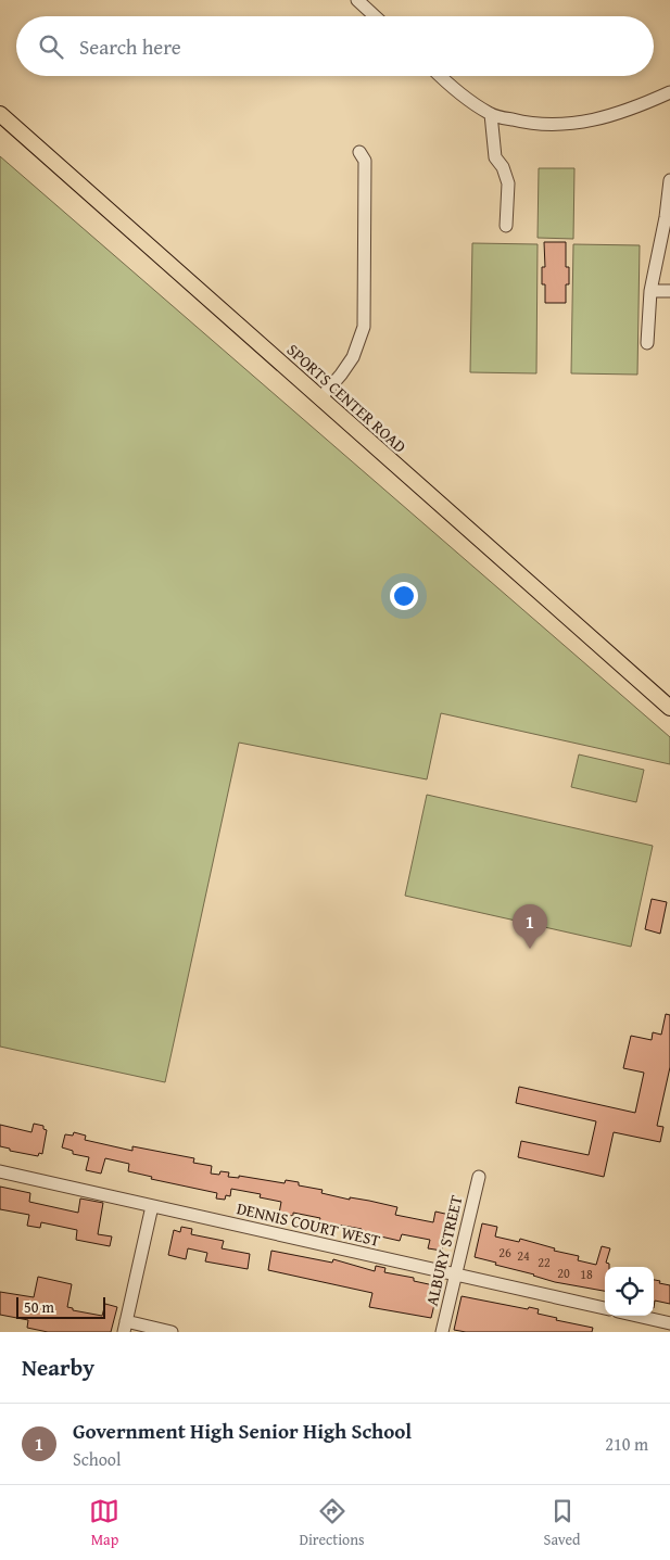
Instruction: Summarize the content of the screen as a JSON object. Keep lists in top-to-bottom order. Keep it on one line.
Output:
{"streets":{"main road":["SPORTS CENTER ROAD"],"street":["DENNIS COURT WEST","ALBURY STREET"]},"crossings":[["DENNIS COURT WEST","ALBURY STREET"]],"house_numbers":["26","24","22","20","18"],"scale_bar":"50 m","page":{"search":"Search here","pins":"1","scale":"50 m","heading":"Nearby","list":[{"mark":"1","name":"Government High Senior High School","note":"School","value":"210 m"}],"nav":["Map","Directions","Saved"]}}
